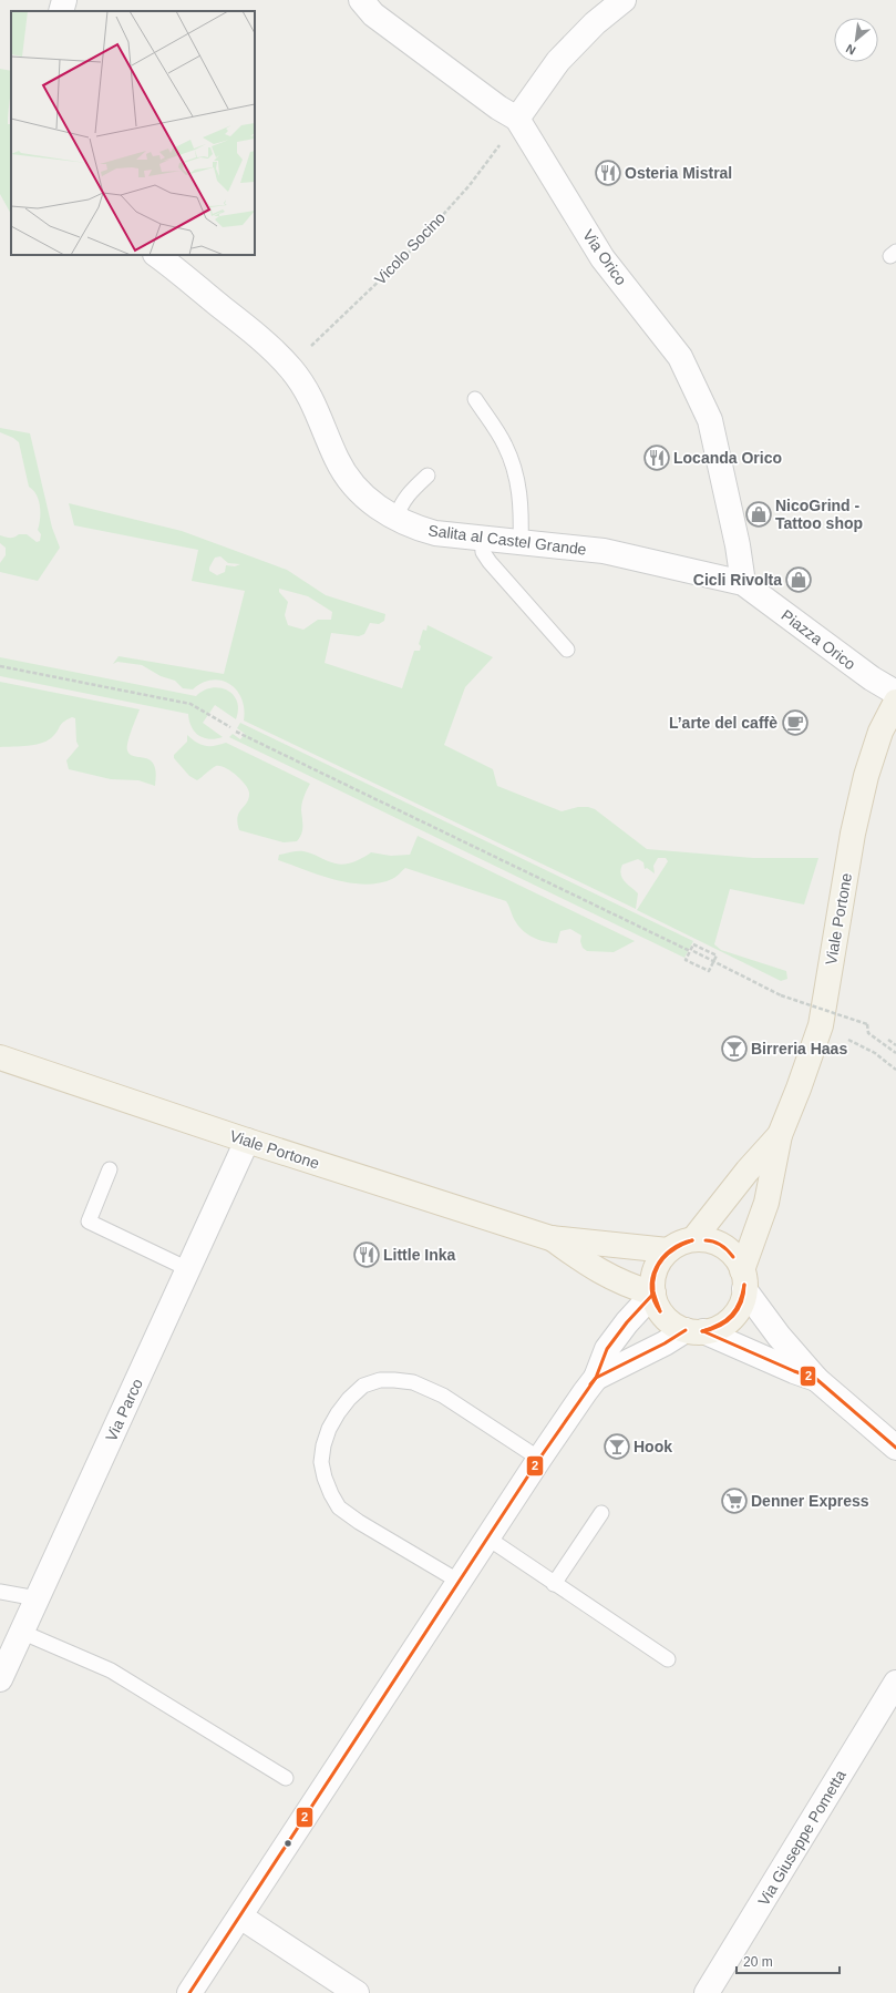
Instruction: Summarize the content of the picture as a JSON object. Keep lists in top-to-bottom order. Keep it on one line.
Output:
{"streets":{"main road":["Viale Portone"],"street":["Via Orico","Salita al Castel Grande","Piazza Orico","Via Parco","Via Giuseppe Pometta"],"path":["Vicolo Socino"]},"crossings":[["Vicolo Socino","Via Orico"],["Vicolo Socino","Salita al Castel Grande"],["Via Orico","Salita al Castel Grande"],["Via Orico","Piazza Orico"],["Salita al Castel Grande","Piazza Orico"],["Viale Portone","Via Parco"]],"places":{"restaurant":["Osteria Mistral","Locanda Orico","Little Inka"],"shop":["NicoGrind - Tattoo shop","Cicli Rivolta"],"cafe":["L’arte del caffè"],"bar":["Birreria Haas","Hook"],"supermarket":["Denner Express"]},"lines":["transit line 2"],"scale_bar":"20 m","north":"bottom left"}
